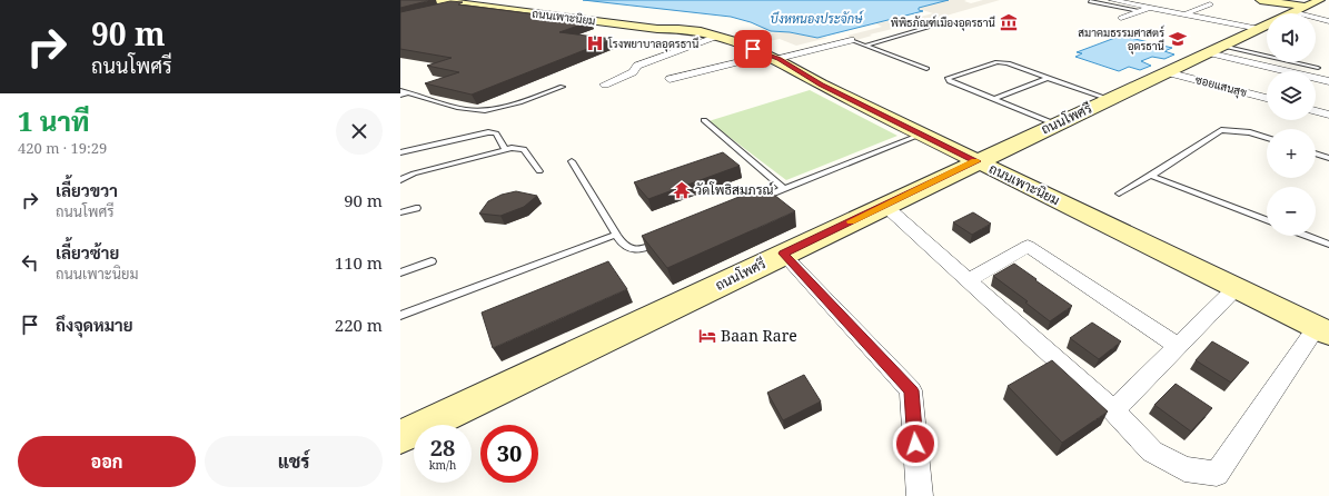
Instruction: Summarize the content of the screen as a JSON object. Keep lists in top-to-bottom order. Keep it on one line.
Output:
{"streets":{"street":["ถนนเพาะนิยม","ซอยแสนสุข","ถนนโพศรี"]},"crossings":[["ถนนเพาะนิยม","ถนนโพศรี"],["ซอยแสนสุข","ถนนโพศรี"]],"water":["บึงหหนองประจักษ์"],"places":{"museum":["พิพิธภัณฑ์เมืองอุดรธานี"],"school or university":["สมาคมธรรมศาสตร์ อุดรธานี"],"hospital":["โรงพยาบาลอุดรธานี"],"temple":["วัดโพธิสมภรณ์"],"hotel":["Baan Rare"]},"page":{"turn":["90 m","ถนนโพศรี"],"map_buttons":["+","−"],"heading":["1 นาที","420 m · 19:29"],"list":[{"name":"เลี้ยวขวา","note":"ถนนโพศรี","value":"90 m"},{"name":"เลี้ยวซ้าย","note":"ถนนเพาะนิยม","value":"110 m"},{"name":"ถึงจุดหมาย","value":"220 m"}],"speed":"28 km/h","limit":"30","buttons":["ออก","แชร์"]}}
